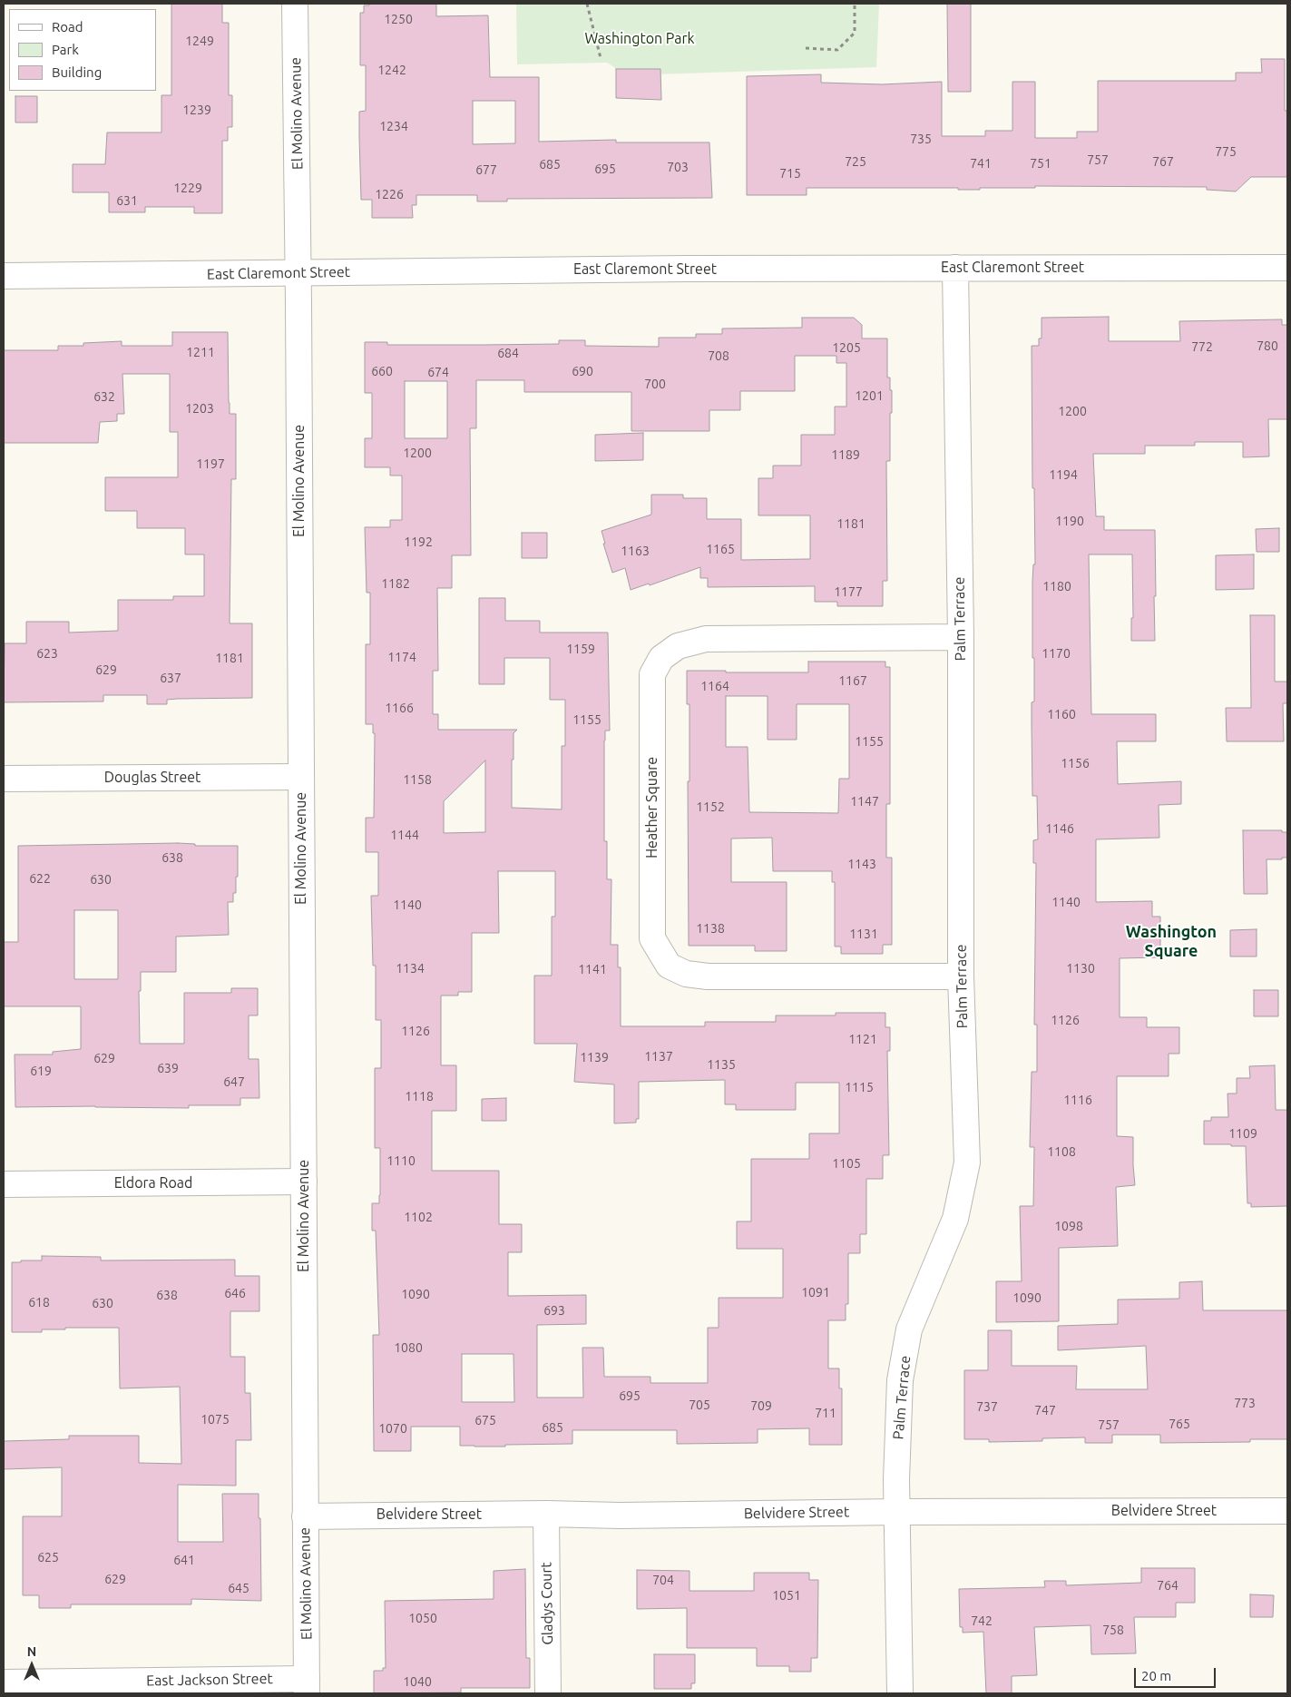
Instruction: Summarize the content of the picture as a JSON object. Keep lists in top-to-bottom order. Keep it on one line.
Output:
{"streets":{"street":["El Molino Avenue","East Claremont Street","Palm Terrace","Douglas Street","Heather Square","Eldora Road","Belvidere Street","Gladys Court","East Jackson Street"]},"crossings":[["El Molino Avenue","East Claremont Street"],["El Molino Avenue","Douglas Street"],["El Molino Avenue","Eldora Road"],["El Molino Avenue","Belvidere Street"],["El Molino Avenue","East Jackson Street"],["East Claremont Street","Palm Terrace"],["Palm Terrace","Heather Square"],["Palm Terrace","Belvidere Street"],["Belvidere Street","Gladys Court"]],"districts":["Washington Square"],"parks":["Washington Park"],"house_numbers":["1250","1249","1242","1239","1234","735","775","757","725","767","741","751","685","703","695","677","715","1229","1226","631","780","772","1205","1211","684","708","660","690","674","700","1201","632","1203","1200","1200","1189","1197","1194","1190","1181","1192","1165","1163","1182","1180","1177","1159","623","1170","1174","1181","629","637","1167","1164","1166","1160","1155","1155","1156","1158","1147","1152","1146","1144","638","1143","622","630","1140","1140","1138","1131","1134","1130","1141","1126","1126","1121","1137","1139","629","1135","639","619","647","1115","1118","1116","1109","1108","1110","1105","1102","1098","1091","646","1090","638","1090","618","630","693","1080","695","773","705","709","737","747","711","1075","675","765","757","685","1070","625","641","629","704","764","645","1051","1050","742","758","1040"],"legend":["Road","Park","Building"],"scale_bar":"20 m","north":"top"}
